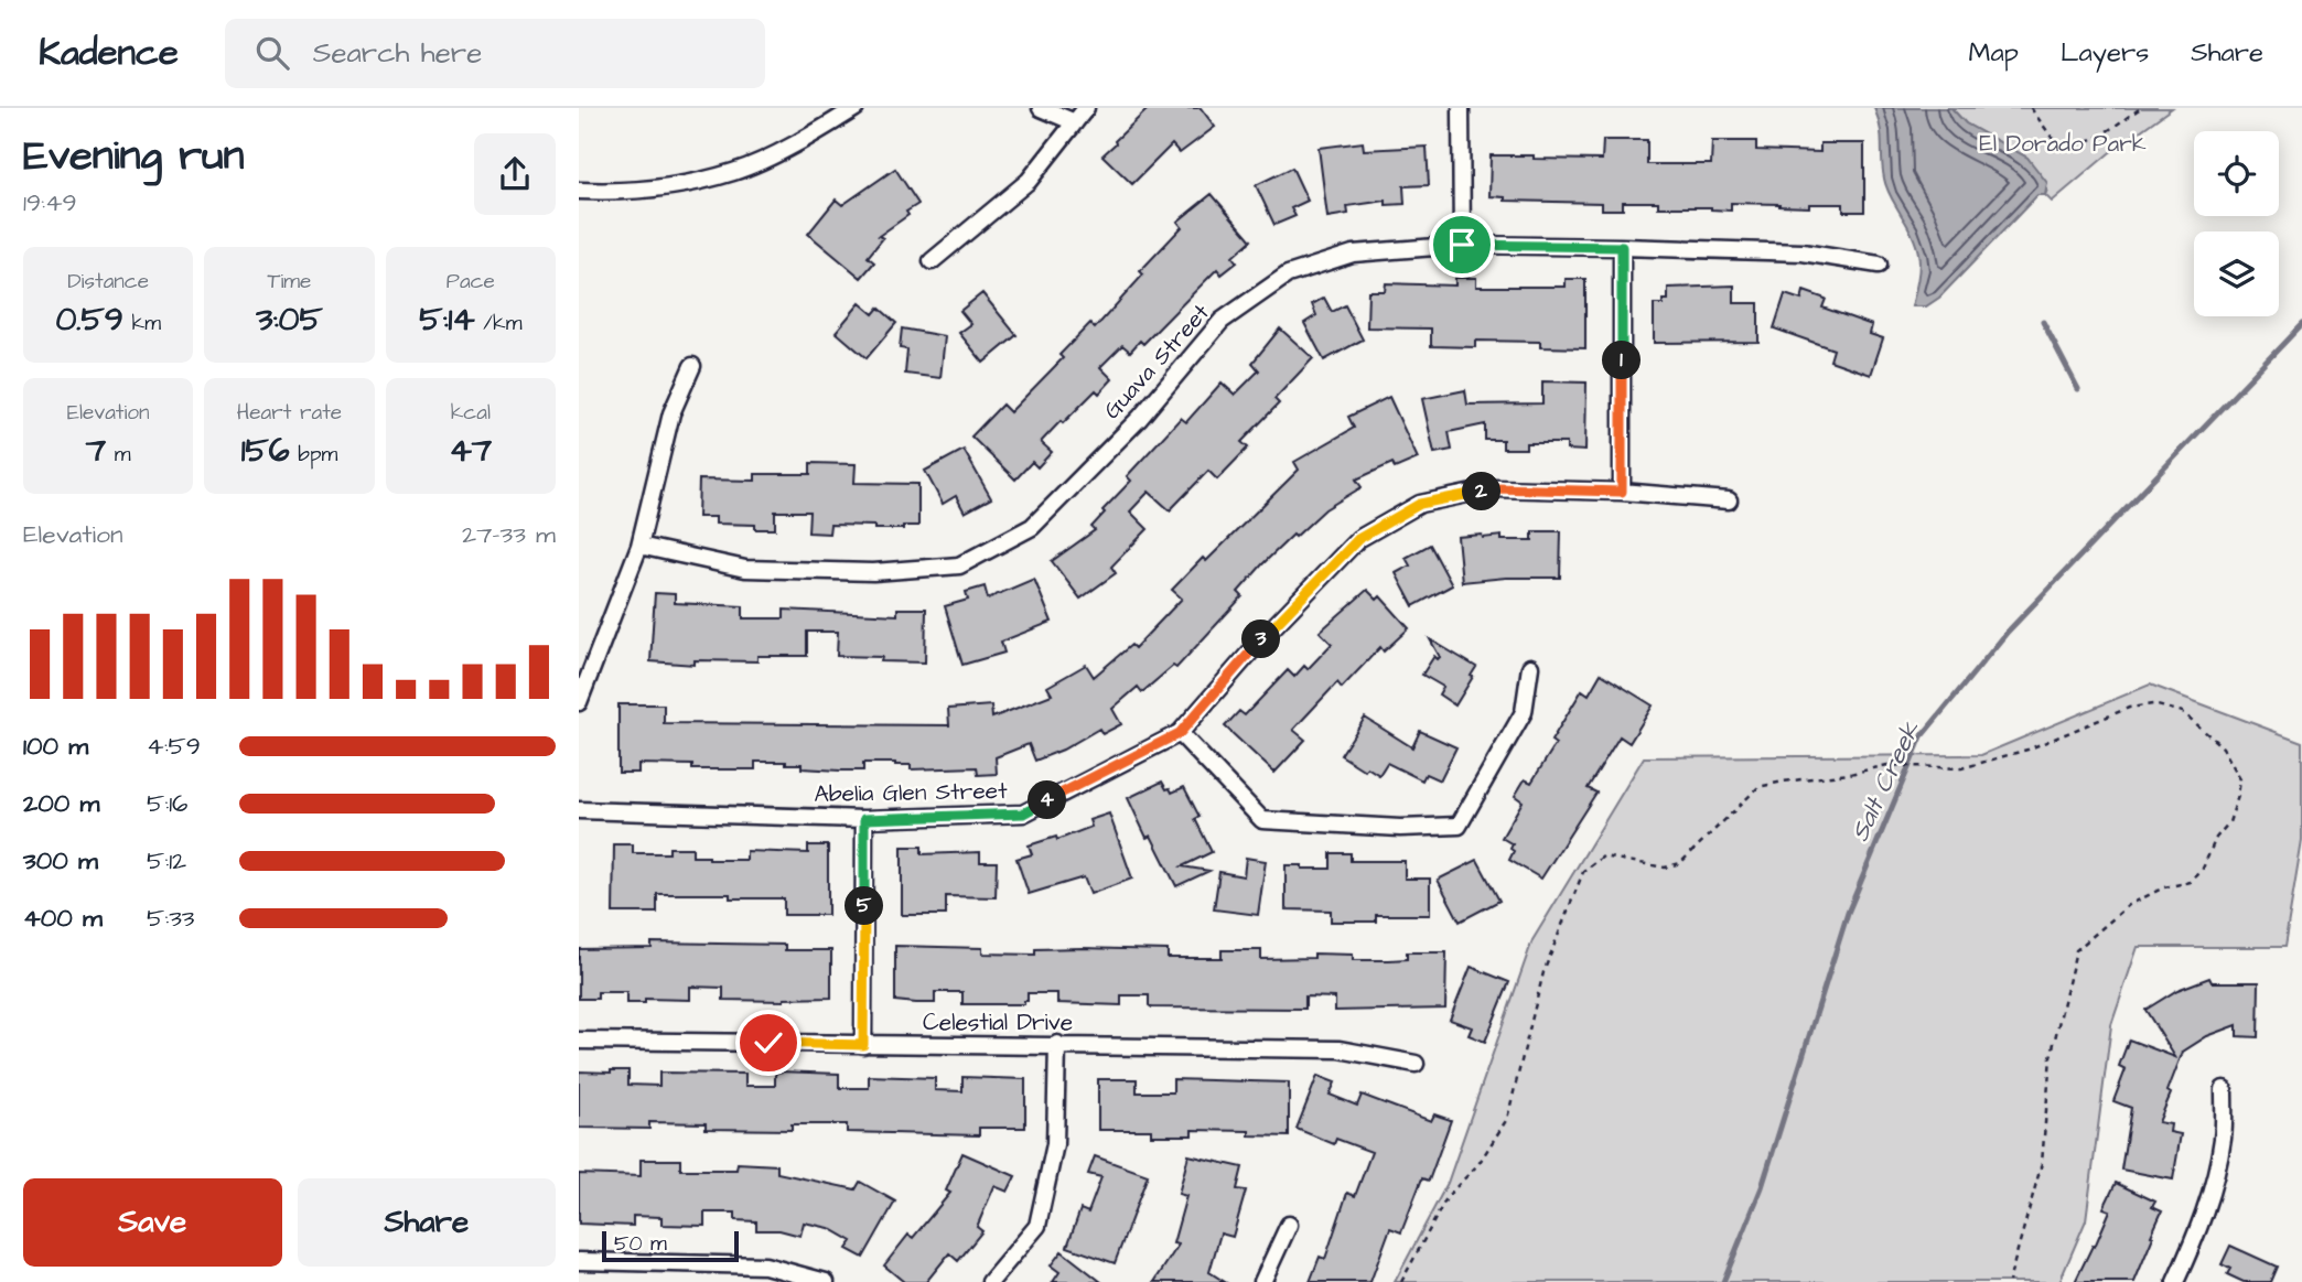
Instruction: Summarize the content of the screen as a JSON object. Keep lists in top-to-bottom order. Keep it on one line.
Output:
{"streets":{"street":["Guava Street","Abelia Glen Street","Celestial Drive"]},"water":["Salt Creek"],"parks":["El Dorado Park"],"scale_bar":"50 m","page":{"header":"Kadence","search":"Search here","nav":["Map","Layers","Share"],"heading":["Evening run","19:49"],"stats":[["Distance","0.59 km"],["Time","3:05"],["Pace","5:14 /km"],["Elevation","7 m"],["Heart rate","156 bpm"],["kcal","47"]],"pins":["1","2","3","4","5"],"chart":["Elevation","27–33 m"],"list":[{"name":"100 m","note":"4:59"},{"name":"200 m","note":"5:16"},{"name":"300 m","note":"5:12"},{"name":"400 m","note":"5:33"}],"buttons":["Save","Share"],"scale":"50 m"}}
